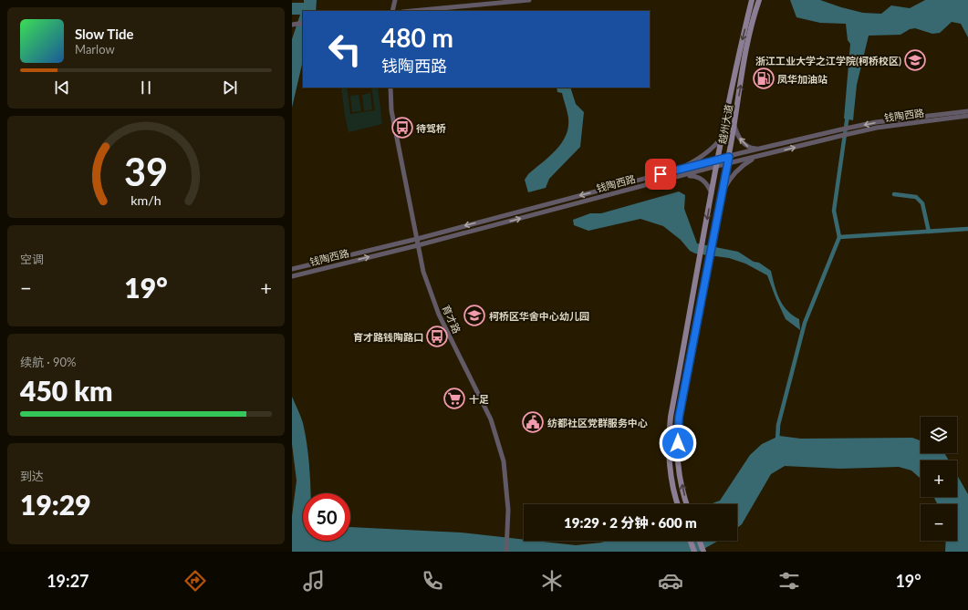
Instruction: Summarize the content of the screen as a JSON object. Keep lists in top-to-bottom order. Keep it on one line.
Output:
{"streets":{"main road":["越州大道"],"street":["钱陶西路","育才路"]},"crossings":[["钱陶西路","越州大道"],["钱陶西路","育才路"]],"places":{"school or university":["浙江工业大学之江学院(柯桥校区)","柯桥区华舍中心幼儿园"],"fuel station":["凤华加油站"],"bus stop":["待驾桥","育才路钱陶路口"],"supermarket":["十足"],"public building":["纺都社区党群服务中心"]},"page":{"turn":["480 m","钱陶西路"],"song":["Slow Tide","Marlow"],"tile":["空调",["续航 · 90%","450 km"],["到达","19:29"]],"heat":["−","19°","+"],"map_buttons":["+","−"],"limit":"50","trip":"19:29 · 2 分钟 · 600 m","tabs":["19:27","19°"],"gauge":["39","km/h"]}}
